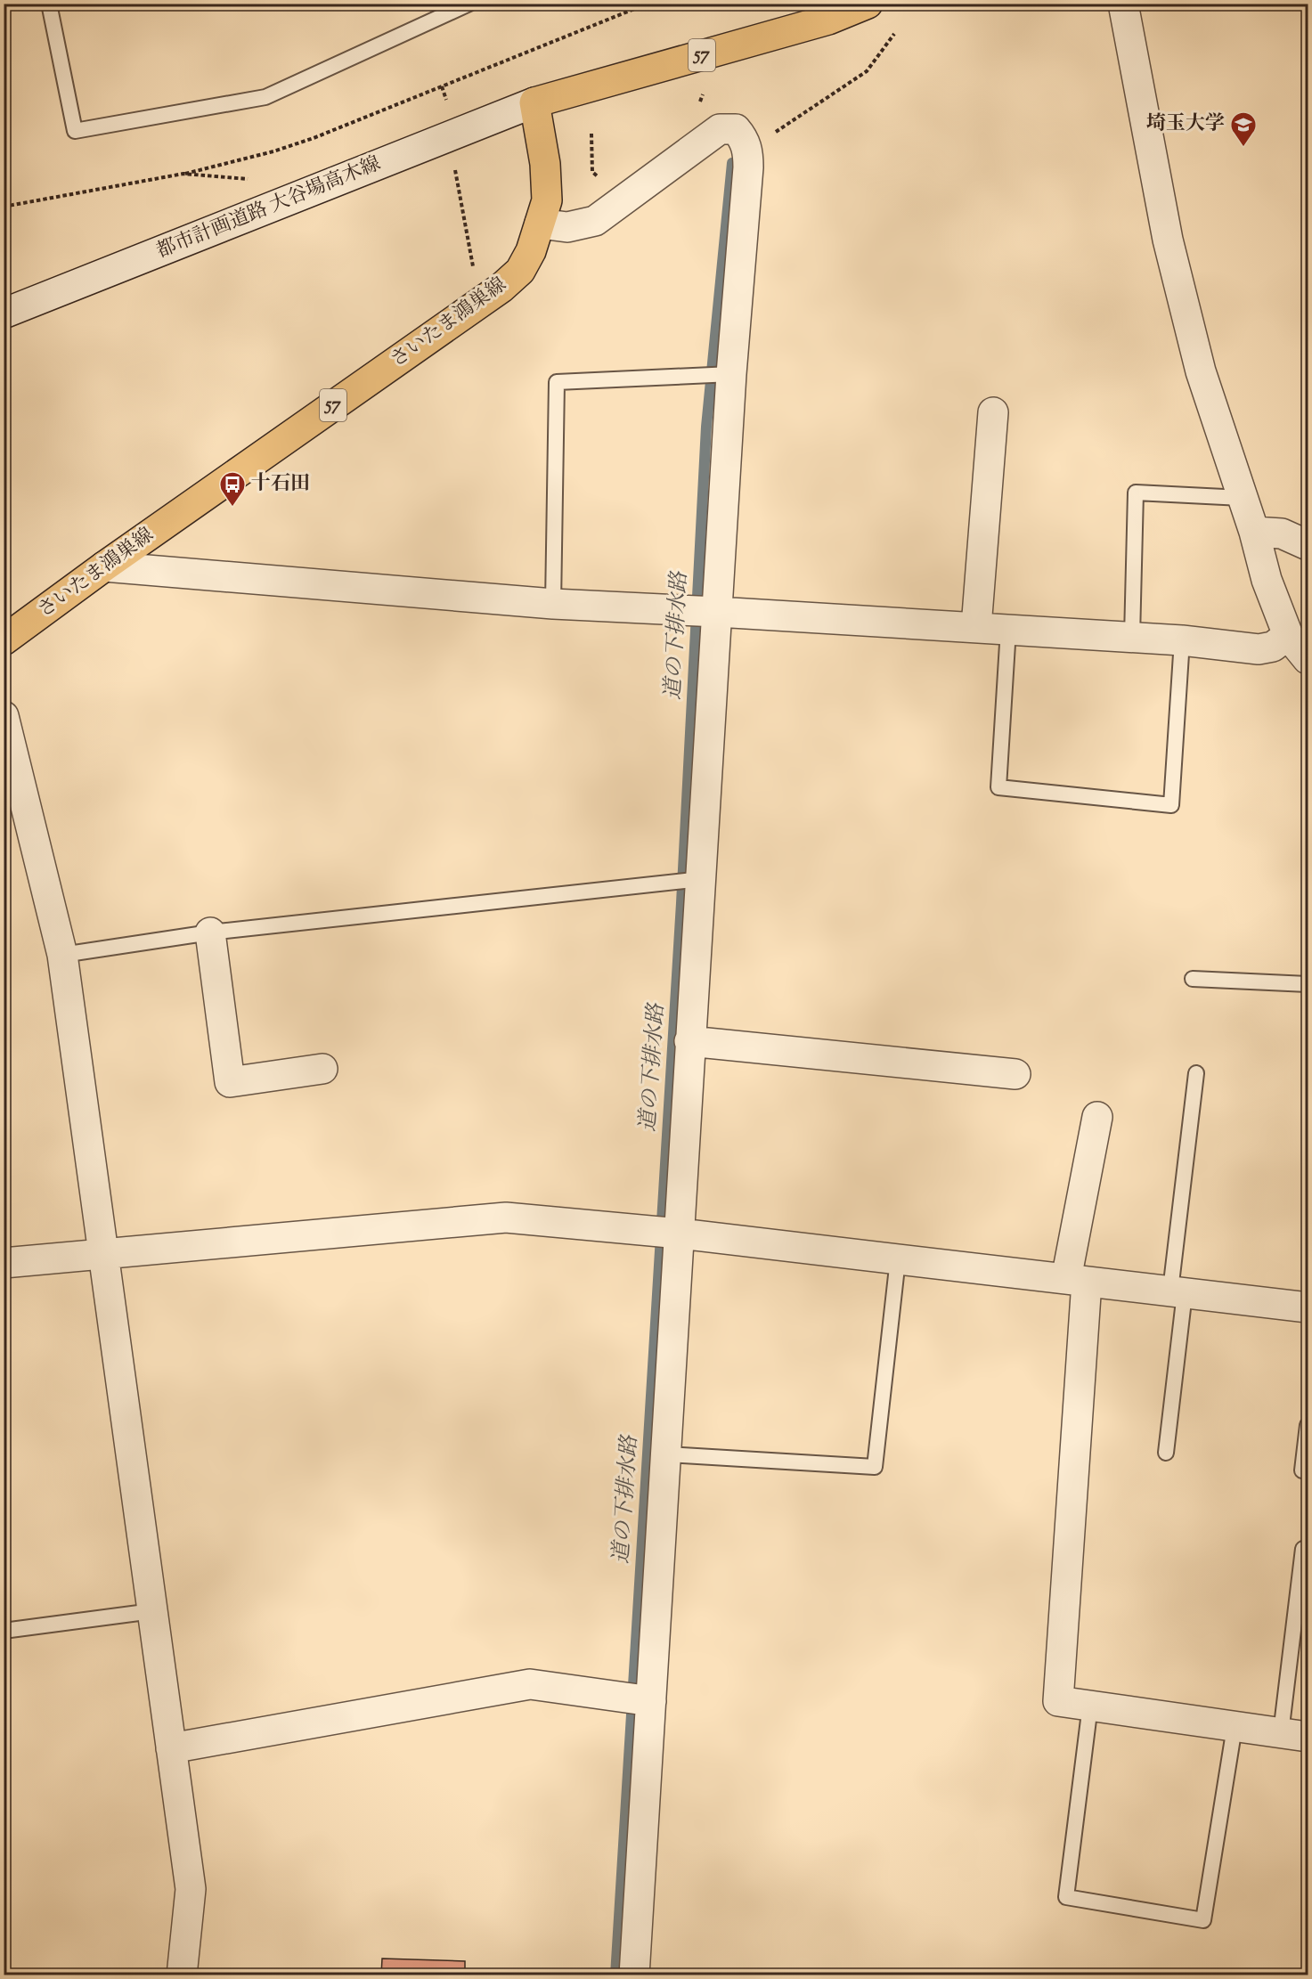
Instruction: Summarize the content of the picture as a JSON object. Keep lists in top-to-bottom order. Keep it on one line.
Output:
{"streets":{"main road":["57","さいたま鴻巣線"],"street":["都市計画道路 大谷場高木線"]},"crossings":[["57","都市計画道路 大谷場高木線"],["57","さいたま鴻巣線"],["都市計画道路 大谷場高木線","さいたま鴻巣線"]],"water":["道の下排水路"],"places":{"school or university":["埼玉大学"],"bus stop":["十石田"]}}
